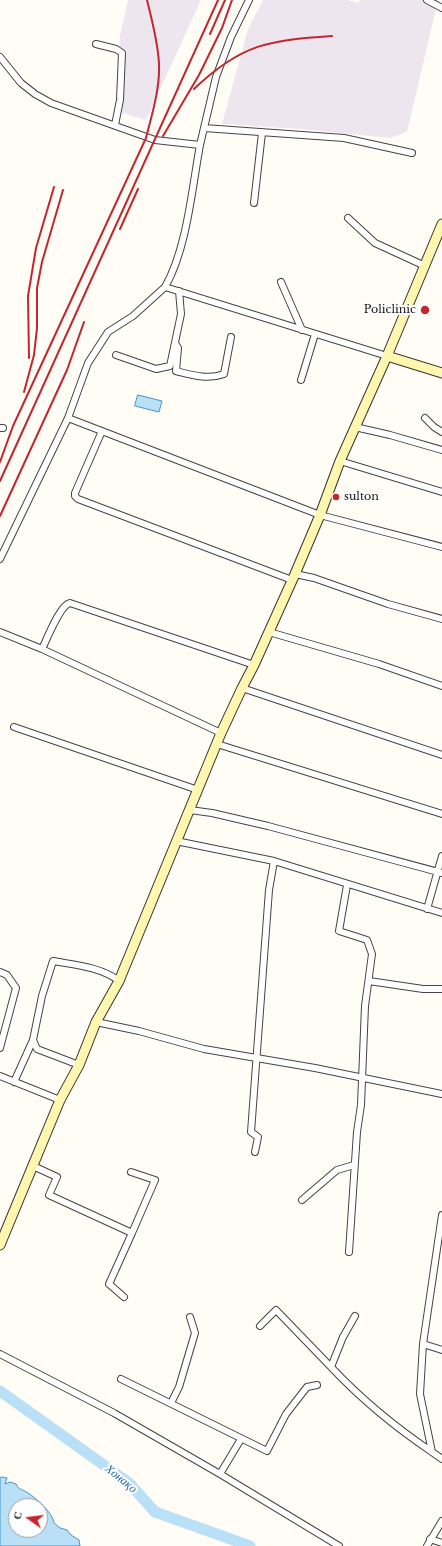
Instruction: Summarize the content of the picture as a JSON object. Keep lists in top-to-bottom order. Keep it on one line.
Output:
{"water":["Хонақо"],"places":["Policlinic","sulton"],"north":"left"}
